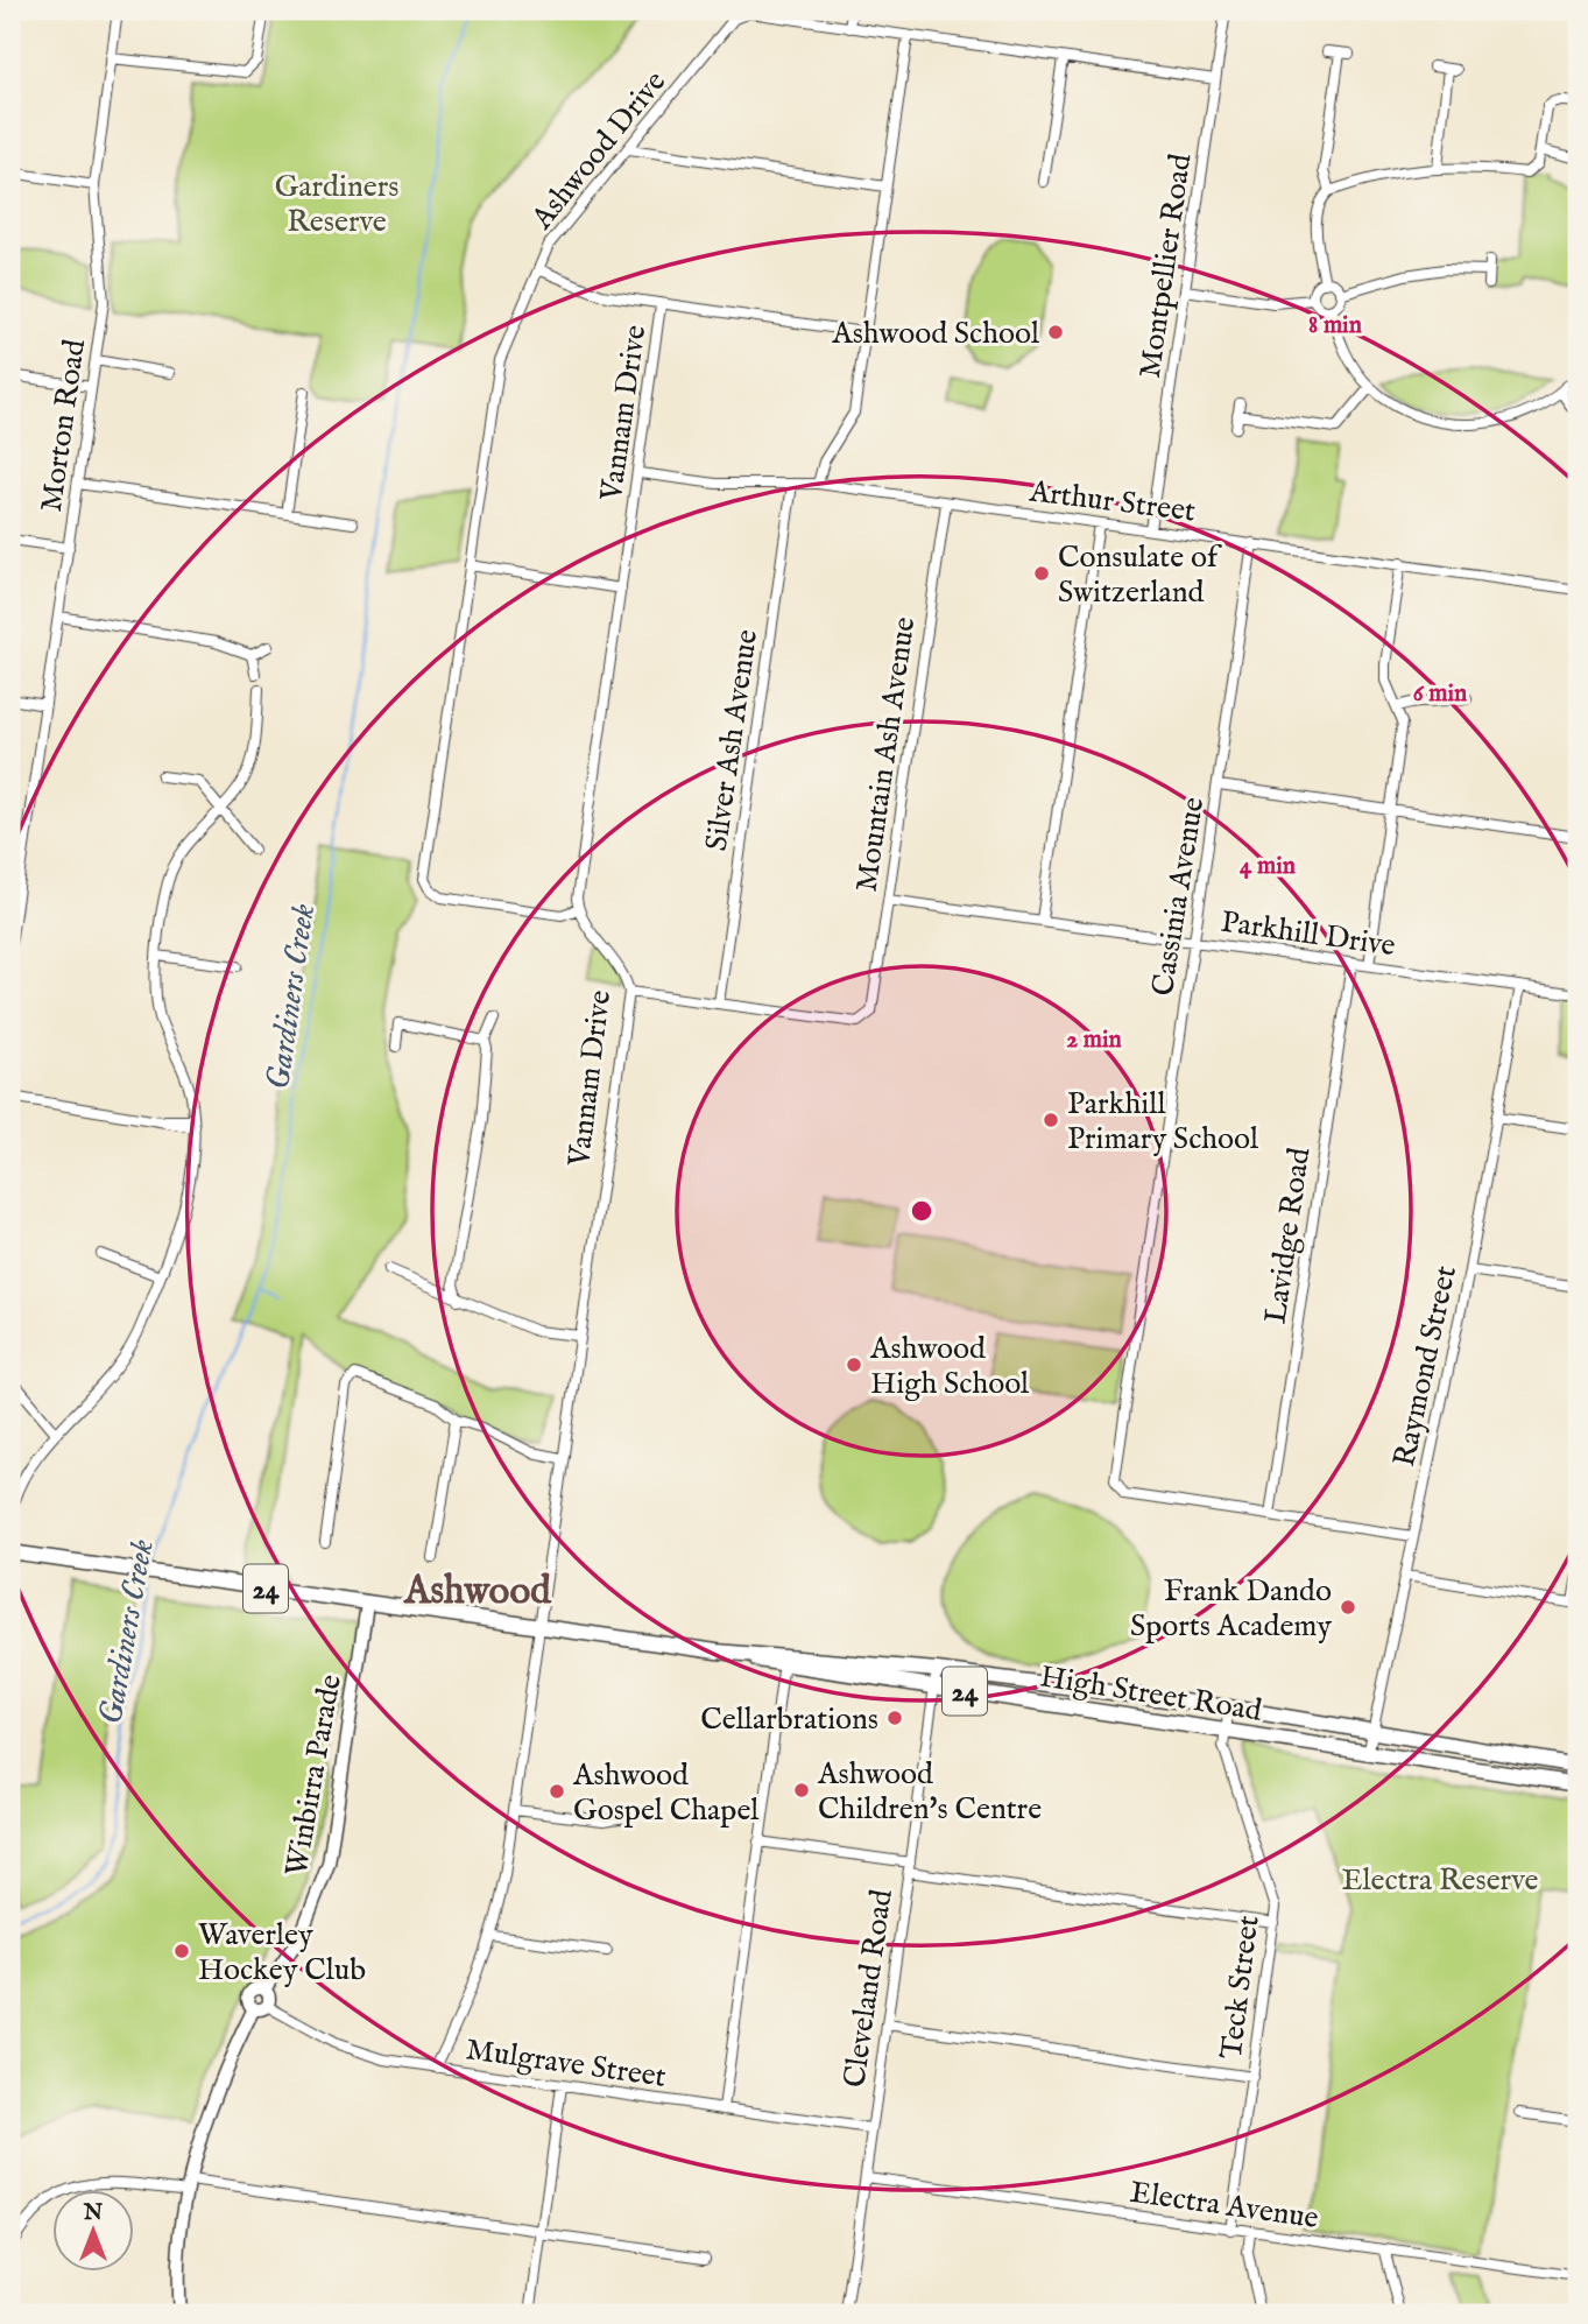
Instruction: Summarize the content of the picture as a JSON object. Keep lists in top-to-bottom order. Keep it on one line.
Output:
{"streets":{"main road":["24","High Street Road"],"street":["Ashwood Drive","Montpellier Road","Vannam Drive","Morton Road","Arthur Street","Silver Ash Avenue","Mountain Ash Avenue","Cassinia Avenue","Parkhill Drive","Lavidge Road","Raymond Street","Winbirra Parade","Teck Street","Cleveland Road","Mulgrave Street","Electra Avenue"]},"crossings":[["Ashwood Drive","Montpellier Road"],["Ashwood Drive","Vannam Drive"],["Montpellier Road","Arthur Street"],["Vannam Drive","Arthur Street"],["Vannam Drive","High Street Road"],["Vannam Drive","Mulgrave Street"],["Arthur Street","Silver Ash Avenue"],["Arthur Street","Mountain Ash Avenue"],["Arthur Street","Cassinia Avenue"],["Silver Ash Avenue","Mountain Ash Avenue"],["Mountain Ash Avenue","Parkhill Drive"],["Cassinia Avenue","Parkhill Drive"],["Cassinia Avenue","Lavidge Road"],["Parkhill Drive","Lavidge Road"],["Parkhill Drive","Raymond Street"],["Raymond Street","High Street Road"],["High Street Road","Winbirra Parade"],["High Street Road","Teck Street"],["High Street Road","Cleveland Road"],["Winbirra Parade","Mulgrave Street"],["Teck Street","Electra Avenue"],["Cleveland Road","Mulgrave Street"],["Cleveland Road","Electra Avenue"]],"districts":["Ashwood"],"water":["Gardiners Creek"],"parks":["Gardiners Reserve","Electra Reserve"],"places":["Ashwood School","Consulate of Switzerland","Parkhill Primary School","Ashwood High School","Frank Dando Sports Academy","Cellarbrations","Ashwood Children's Centre","Ashwood Gospel Chapel","Waverley Hockey Club"],"north":"top","rings":["8 min","6 min","4 min","2 min"]}
